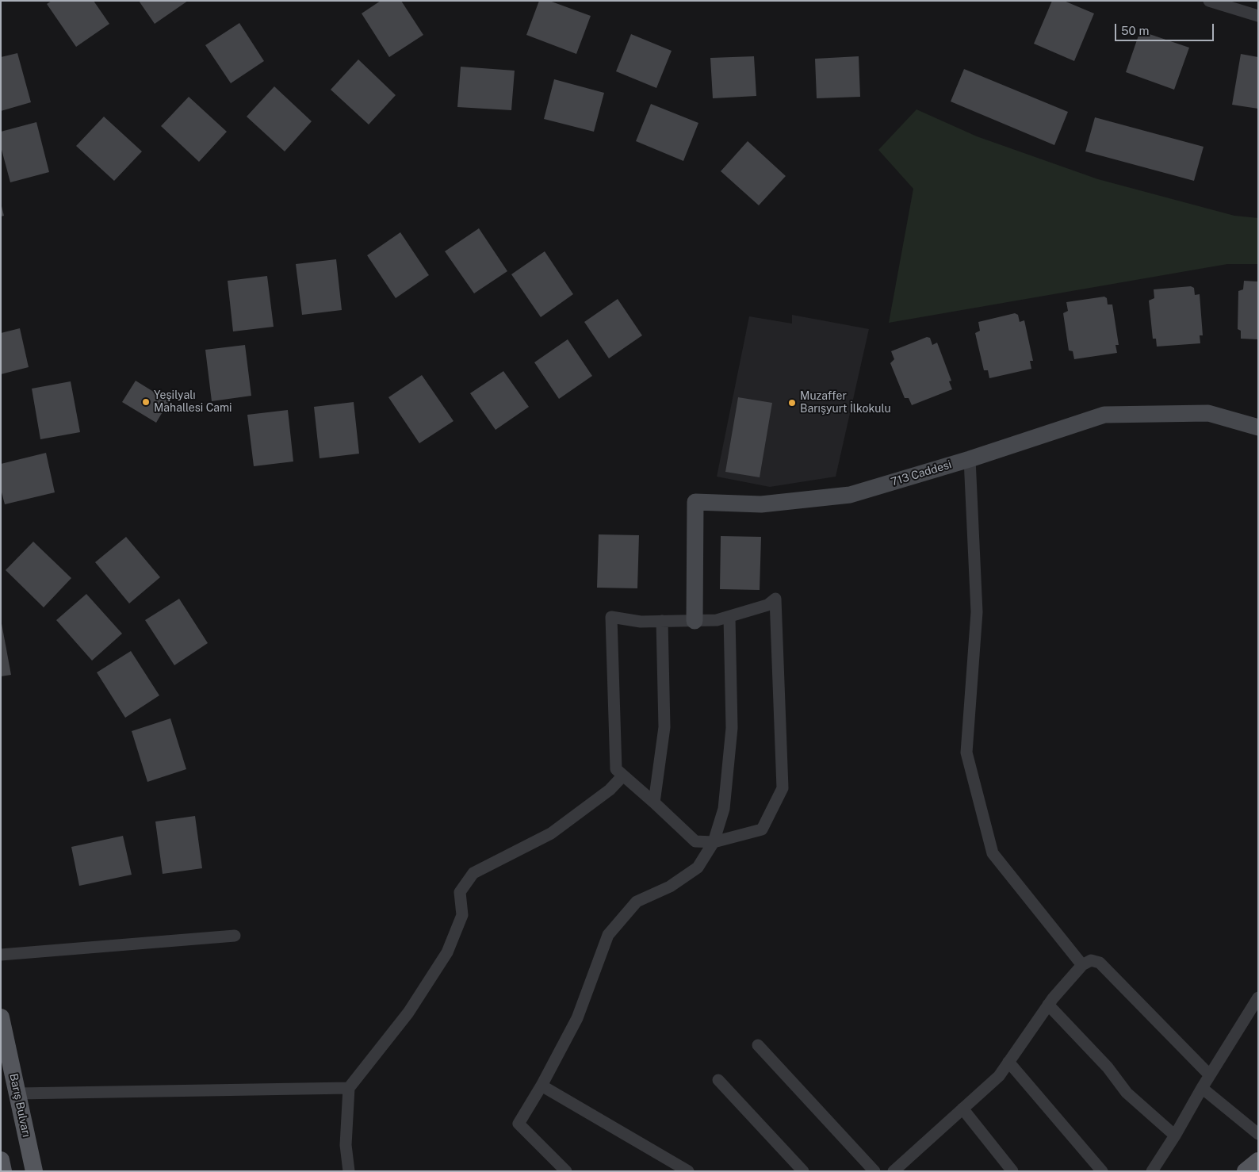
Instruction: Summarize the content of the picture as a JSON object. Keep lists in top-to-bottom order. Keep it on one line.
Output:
{"streets":{"main road":["Barış Bulvarı"],"street":["713 Caddesi"]},"places":["Yeşilyalı Mahallesi Cami","Muzaffer Barışyurt İlkokulu"],"scale_bar":"50 m"}
